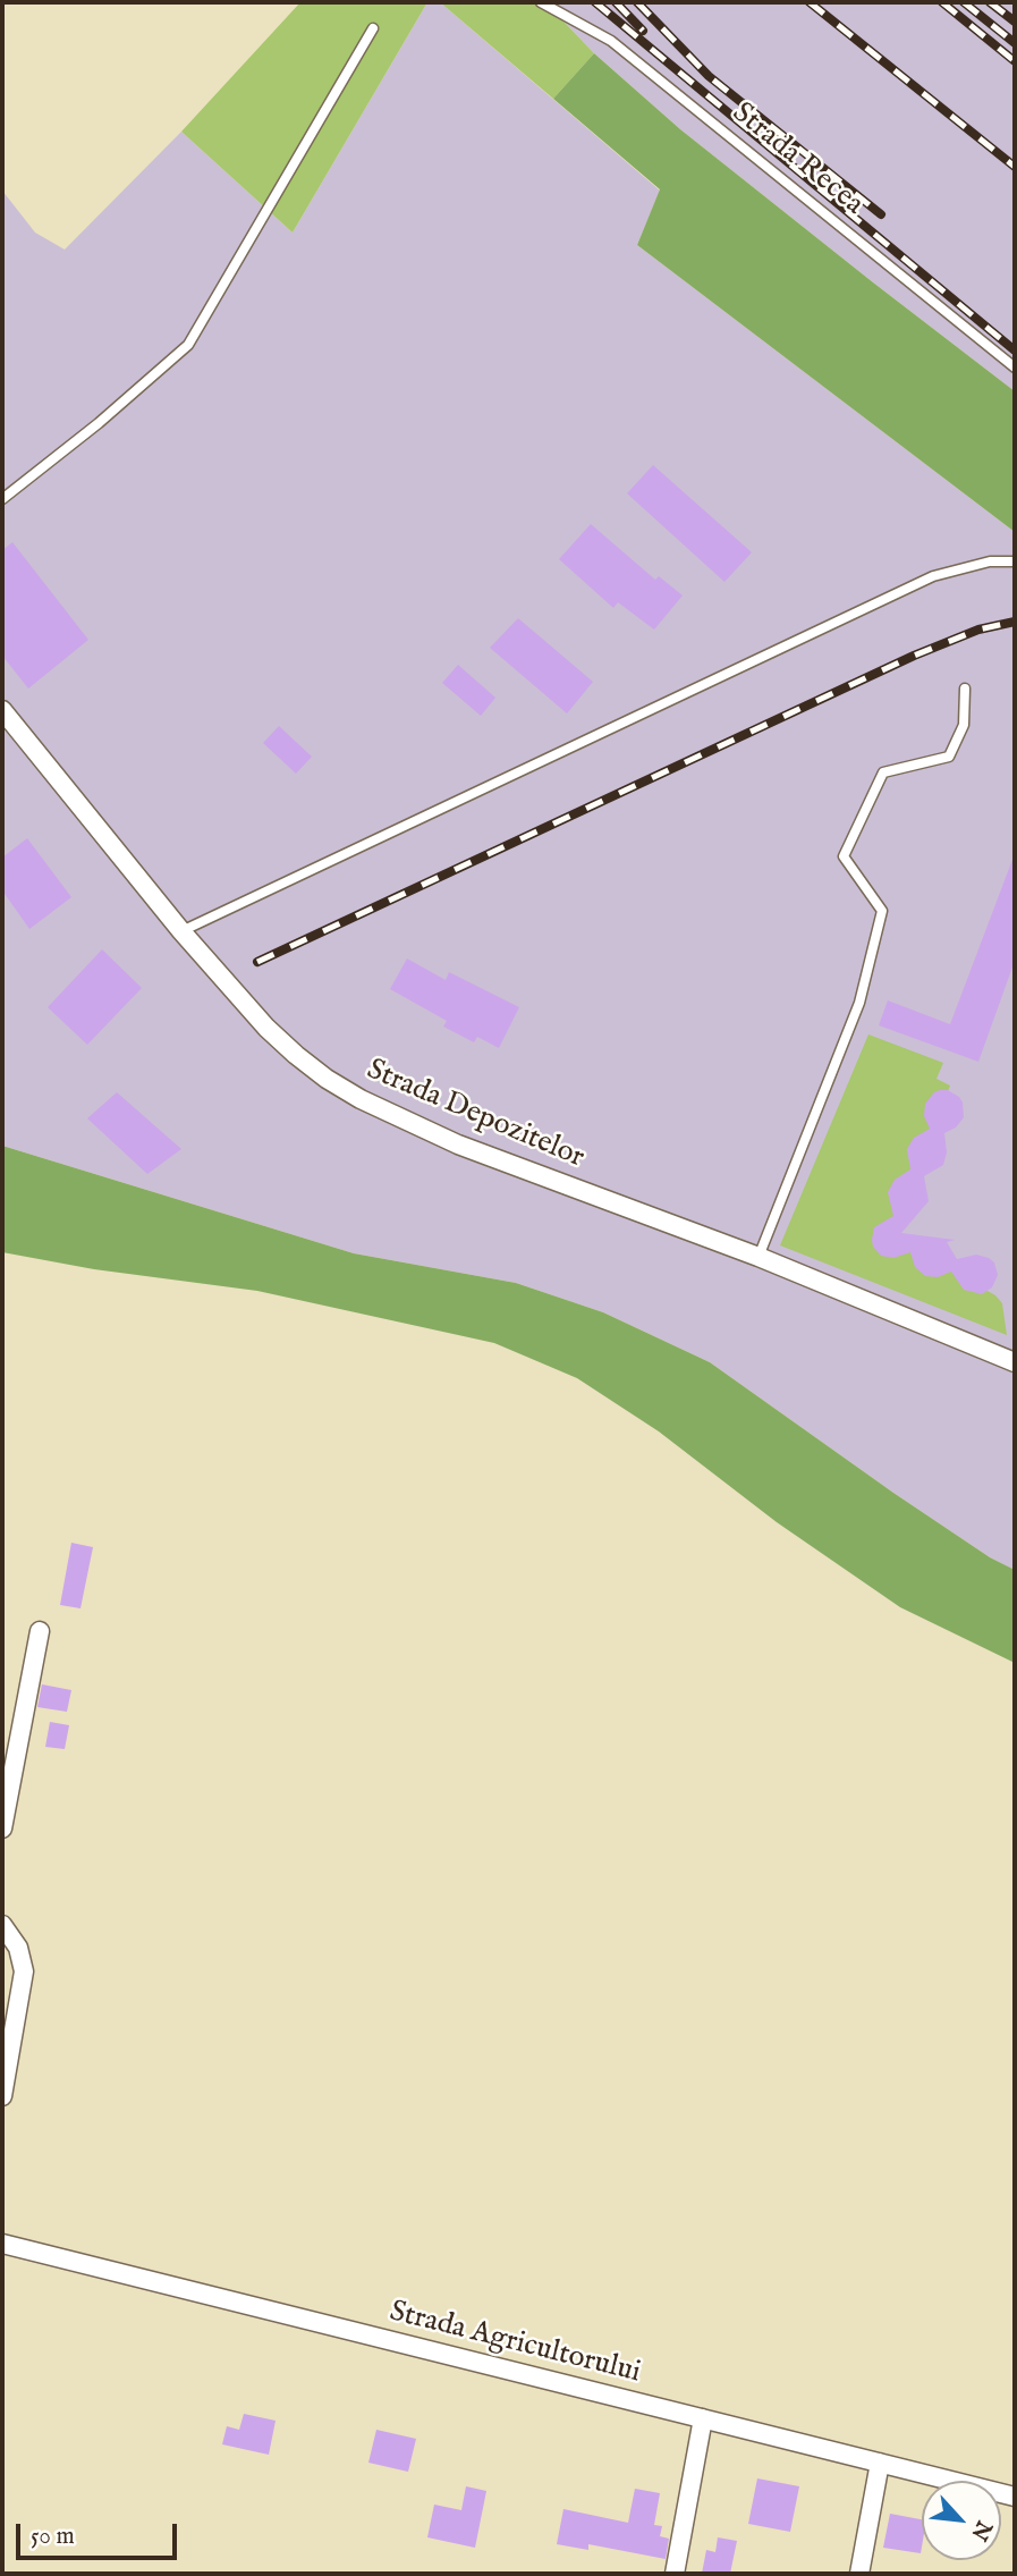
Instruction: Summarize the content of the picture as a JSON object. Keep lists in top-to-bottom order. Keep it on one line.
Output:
{"streets":{"street":["Strada Depozitelor","Strada Agricultorului"],"lane":["Strada Recea"]},"scale_bar":"50 m","north":"bottom right"}
